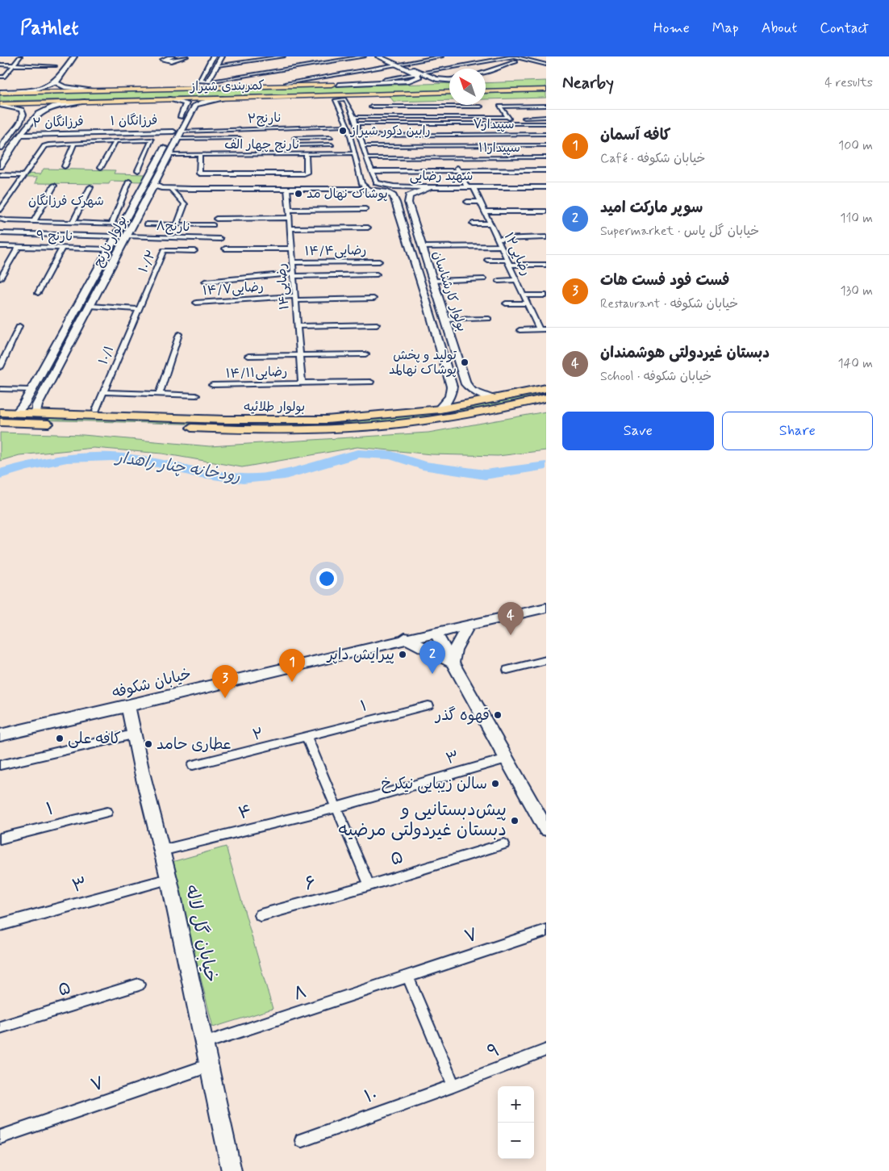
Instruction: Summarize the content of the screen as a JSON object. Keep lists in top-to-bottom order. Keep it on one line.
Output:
{"streets":{"highway":["کمربندی شیراز"],"main road":["بولوار طلائیه"],"street":["نارنج۲","فرزانگان ۱","فرزانگان ۲","سپیدار۷","نارنج چهار الف","سپیدار۱۱","شهید رضایی","نارنج۸","نارنج ۹","بولوار نارنج","رضایی۱۴/۴","رضایی۱۲","۱۰/۲","رضایی۱۴","رضایی۱۴/۷","بولوار کارشناسان","۱۰/۱","رضایی۱۴/۱۱","خیابان شکوفه","۱","۲","۳","۴","۵","۶","خیابان گل لاله","۷","۸","۹","۱۰"]},"crossings":[["نارنج۲","بولوار نارنج"],["فرزانگان ۱","فرزانگان ۲"],["فرزانگان ۱","بولوار نارنج"],["سپیدار۷","رضایی۱۲"],["نارنج چهار الف","بولوار نارنج"],["سپیدار۱۱","رضایی۱۲"],["شهید رضایی","بولوار نارنج"],["شهید رضایی","رضایی۱۲"],["شهید رضایی","رضایی۱۴"],["شهید رضایی","بولوار کارشناسان"],["نارنج۸","بولوار نارنج"],["نارنج ۹","بولوار نارنج"],["بولوار نارنج","بولوار طلائیه"],["رضایی۱۴/۴","رضایی۱۴"],["۱۰/۲","۱۰/۱"],["رضایی۱۴","رضایی۱۴/۷"],["رضایی۱۴","رضایی۱۴/۱۱"],["خیابان شکوفه","خیابان گل لاله"],["۱","۲"],["۳","۴"],["۳","خیابان گل لاله"],["۴","خیابان گل لاله"],["۵","۶"],["خیابان گل لاله","۷"],["خیابان گل لاله","۸"],["۷","۸"],["۹","۱۰"]],"districts":["شهرک فرزانگان"],"water":["رودخانه چنار راهدار"],"places":["رابین دکور شیراز","پوشاک نهال مد","تولید و پخش پوشاک نهالمد","پیرایش داپر","قهوه گذر","کافه علی","عطاری حامد","سالن زیبایی نیکرخ","پیش‌دبستانیی و دبستان غیردولتی مرضیه"],"north":"top left","page":{"header":"Pathlet","nav":["Home","Map","About","Contact"],"heading":["Nearby","4 results"],"list":[{"mark":"1","name":"کافه آسمان","note":"Café · خیابان شکوفه","value":"100 m"},{"mark":"2","name":"سوپر مارکت امید","note":"Supermarket · خیابان گل یاس","value":"110 m"},{"mark":"3","name":"فست فود فست هات","note":"Restaurant · خیابان شکوفه","value":"130 m"},{"mark":"4","name":"دبستان غیردولتی هوشمندان","note":"School · خیابان شکوفه","value":"140 m"}],"buttons":["Save","Share"],"pins":["4","2","1","3"],"map_buttons":["+","−"]}}
